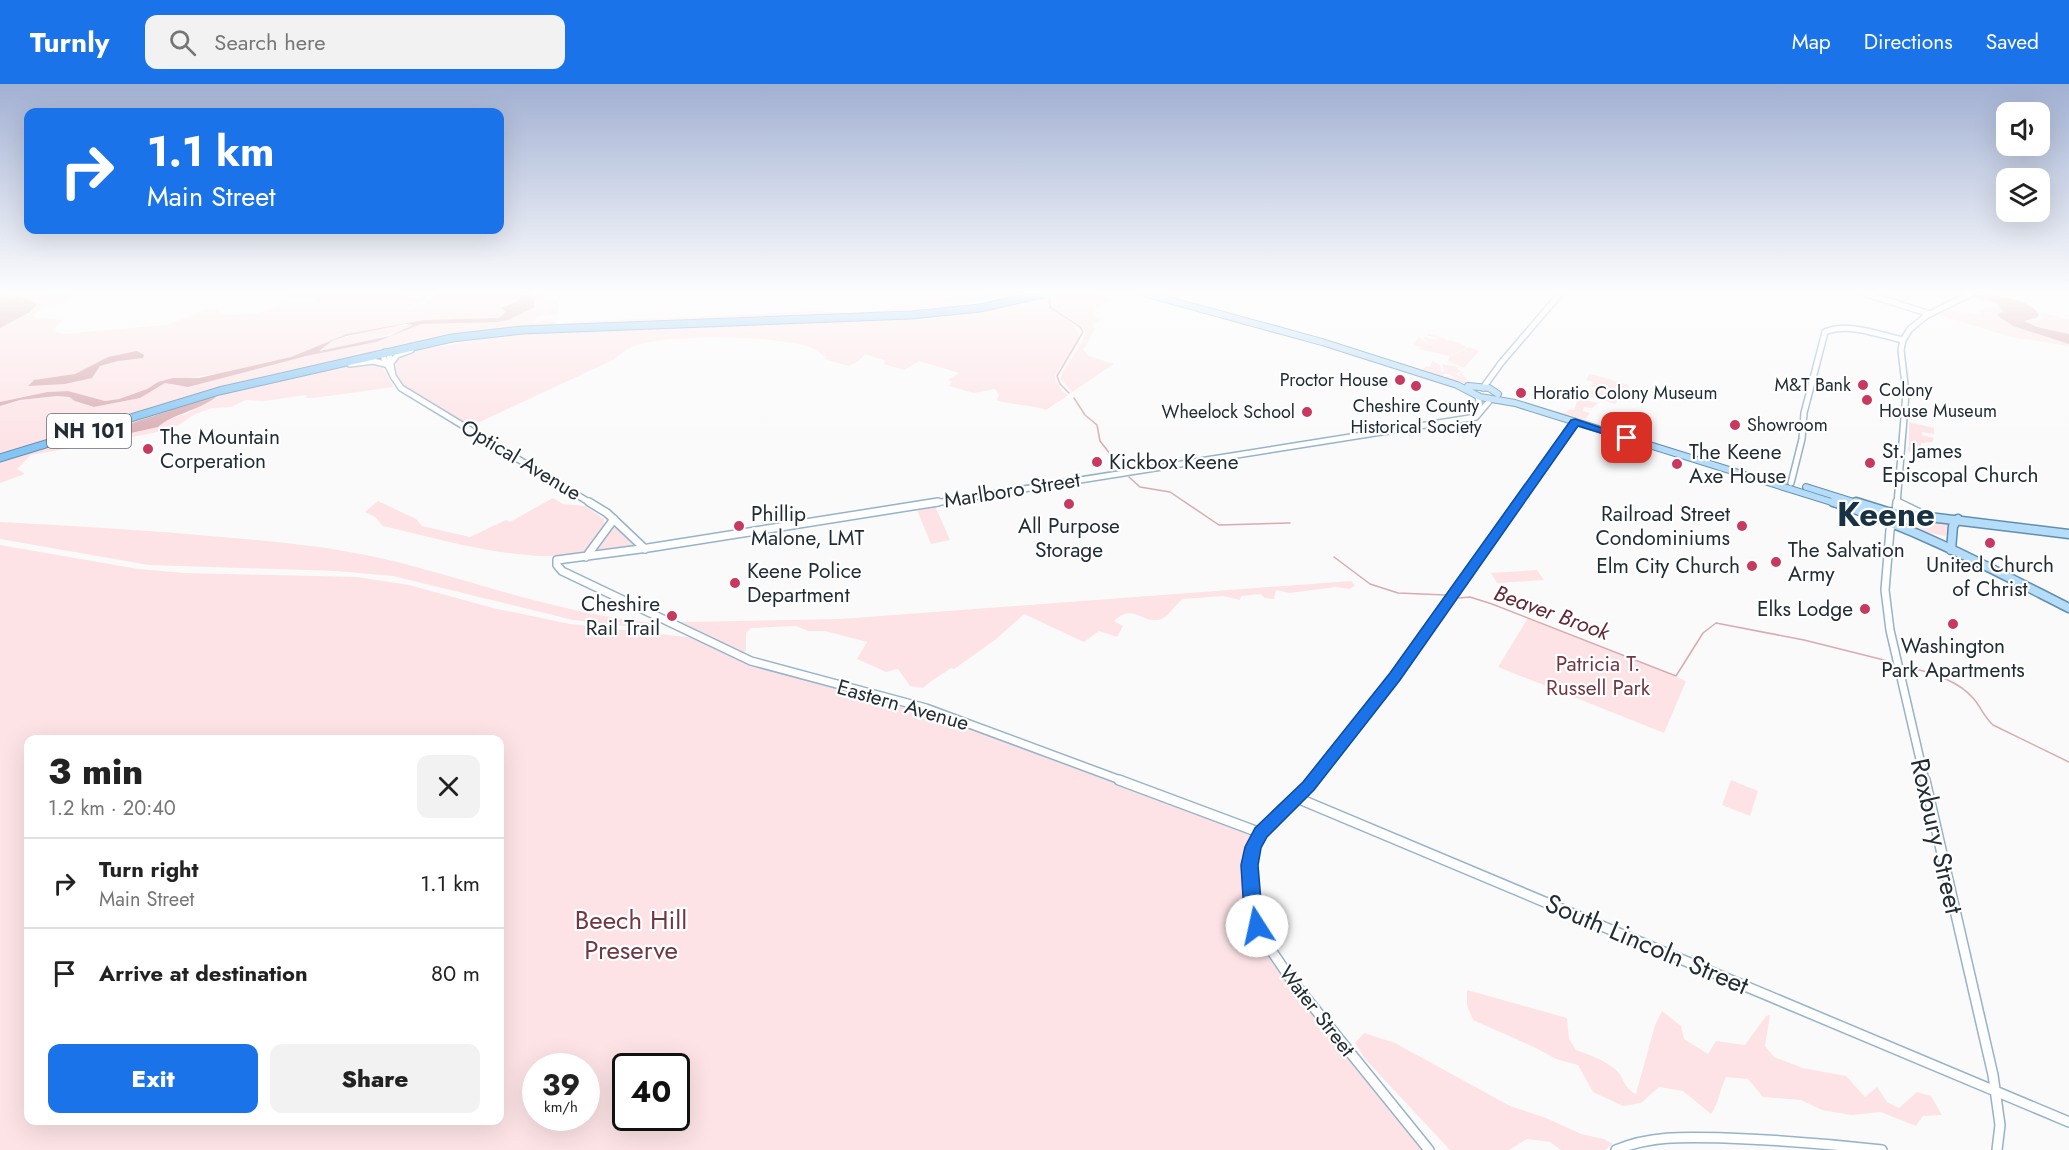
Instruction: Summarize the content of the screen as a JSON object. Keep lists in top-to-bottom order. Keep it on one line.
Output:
{"streets":{"highway":["NH 101"],"street":["Optical Avenue","Marlboro Street","Eastern Avenue","Roxbury Street","South Lincoln Street","Water Street"]},"crossings":[["Optical Avenue","Marlboro Street"],["Marlboro Street","Eastern Avenue"],["Eastern Avenue","Water Street"],["Roxbury Street","South Lincoln Street"],["South Lincoln Street","Water Street"]],"districts":["Keene"],"water":["Beaver Brook"],"parks":["Patricia T. Russell Park","Beech Hill Preserve"],"places":["Proctor House","M&T Bank","Cheshire County Historical Society","Horatio Colony Museum","Colony House Museum","Wheelock School","Showroom","The Mountain Corperation","Kickbox Keene","St. James Episcopal Church","The Keene Axe House","All Purpose Storage","Phillip Malone, LMT","Railroad Street Condominiums","United Church of Christ","The Salvation Army","Elm City Church","Keene Police Department","Elks Lodge","Cheshire Rail Trail","Washington Park Apartments"],"page":{"header":"Turnly","search":"Search here","nav":["Map","Directions","Saved"],"turn":["1.1 km","Main Street"],"heading":["3 min","1.2 km · 20:40"],"list":[{"name":"Turn right","note":"Main Street","value":"1.1 km"},{"name":"Arrive at destination","value":"80 m"}],"buttons":["Exit","Share"],"speed":"39 km/h","limit":"40"}}
